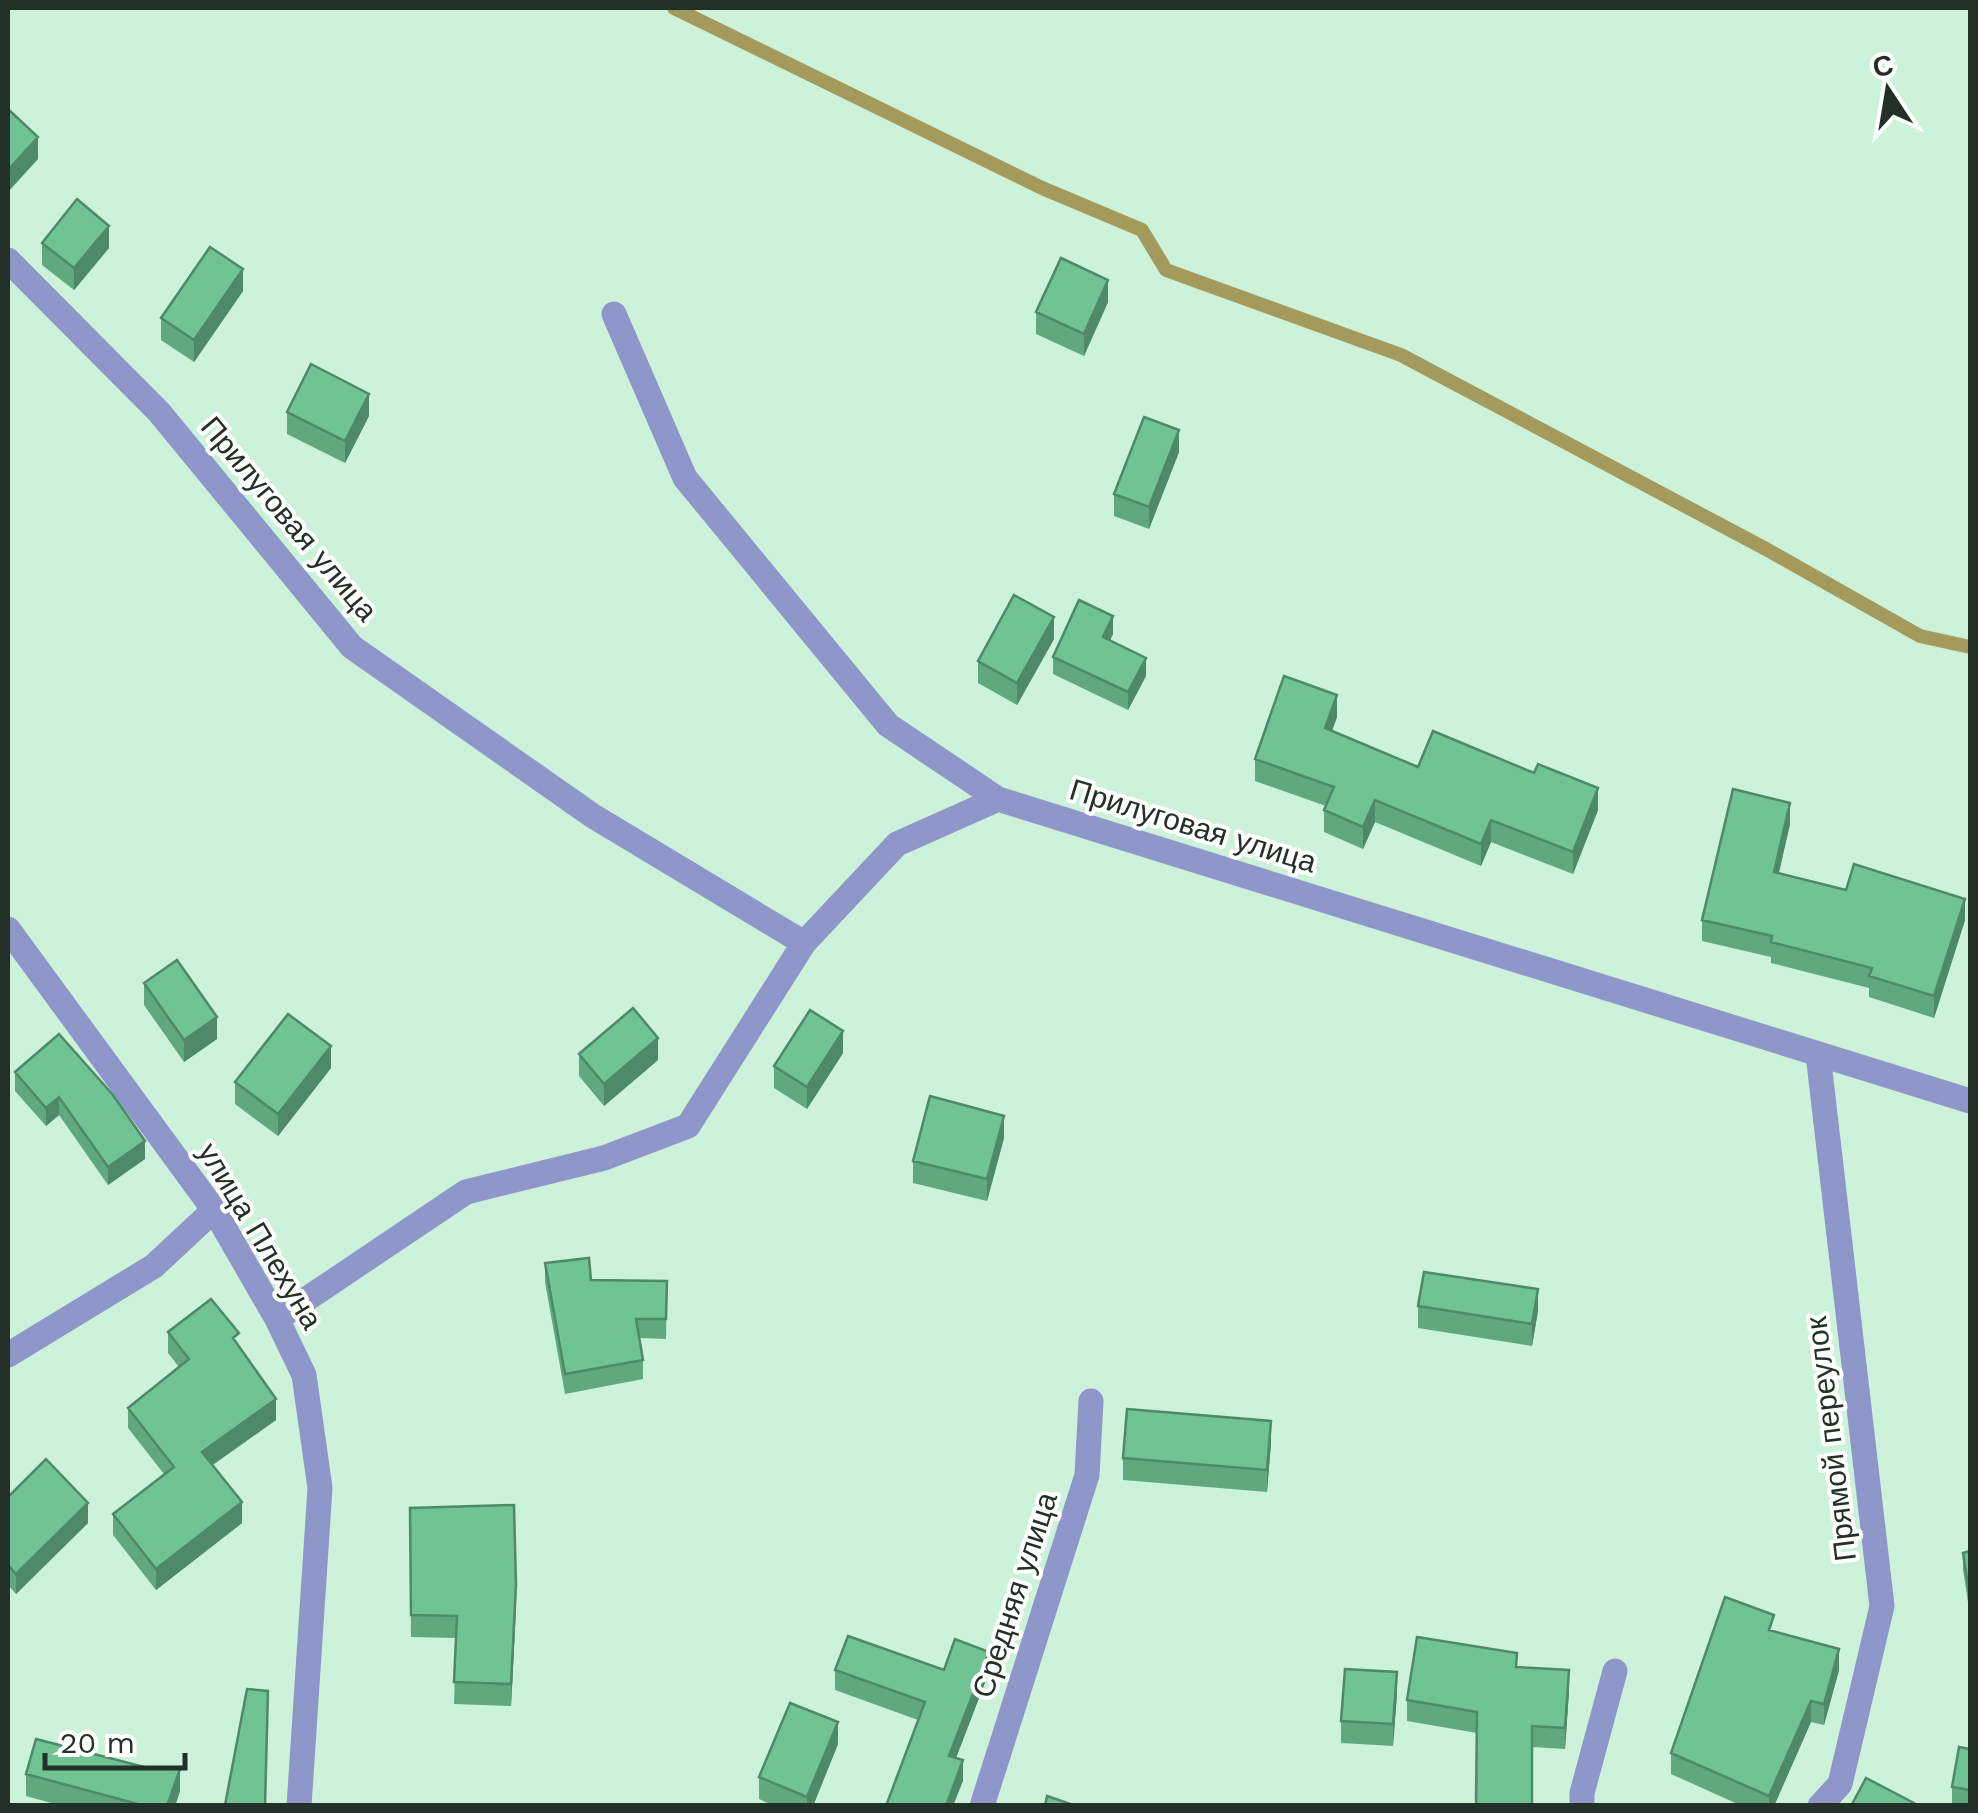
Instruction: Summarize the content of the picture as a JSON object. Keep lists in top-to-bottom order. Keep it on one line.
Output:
{"streets":{"street":["Прилуговая улица","улица Плехуна","Прямой переулок","Средняя улица"]},"crossings":[["Прилуговая улица","Прямой переулок"]],"scale_bar":"20 m","north":"top"}
